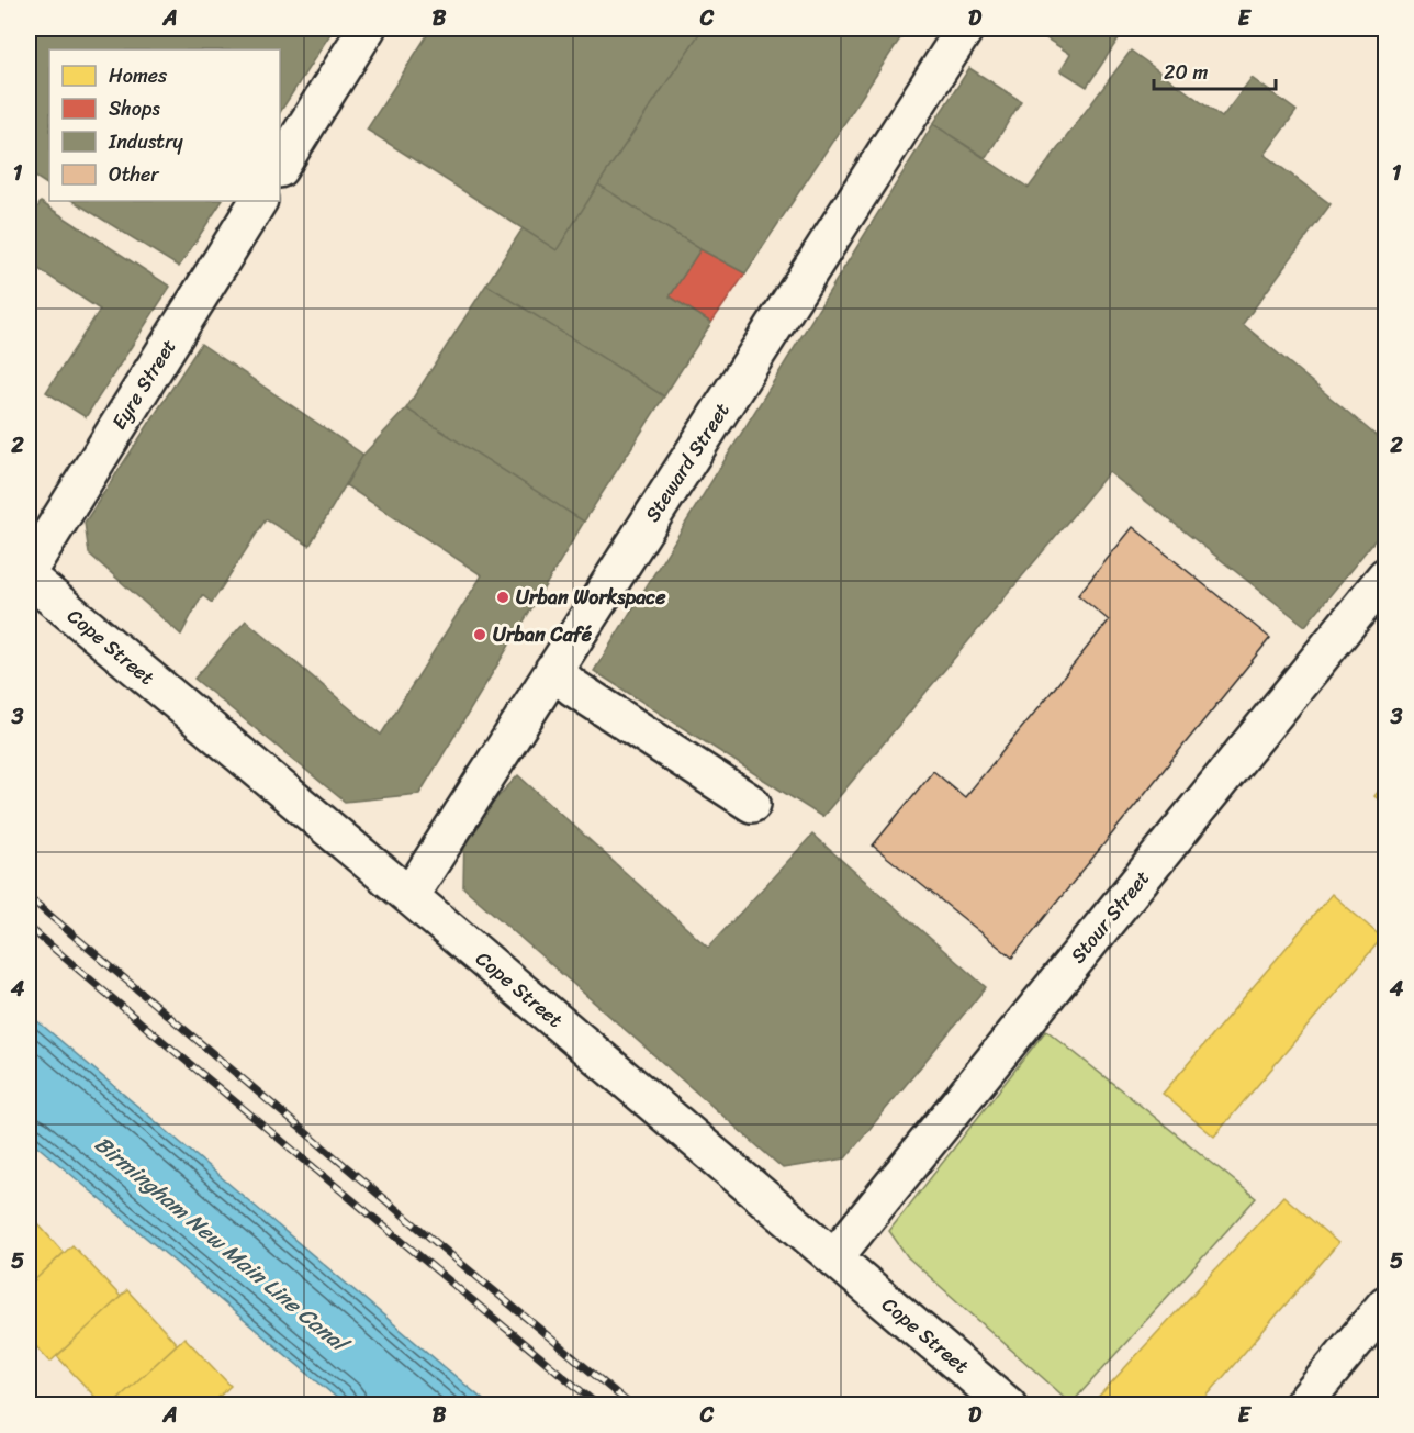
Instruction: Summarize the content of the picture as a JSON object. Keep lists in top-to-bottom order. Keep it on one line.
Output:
{"streets":{"street":["Eyre Street","Steward Street","Cope Street","Stour Street"]},"crossings":[["Steward Street","Cope Street"],["Cope Street","Stour Street"]],"water":["Birmingham New Main Line Canal"],"places":["Urban Workspace","Urban Café"],"legend":["Homes","Shops","Industry","Other"],"scale_bar":"20 m","grid":{"columns":["A","B","C","D","E"],"rows":["1","2","3","4","5"]}}
